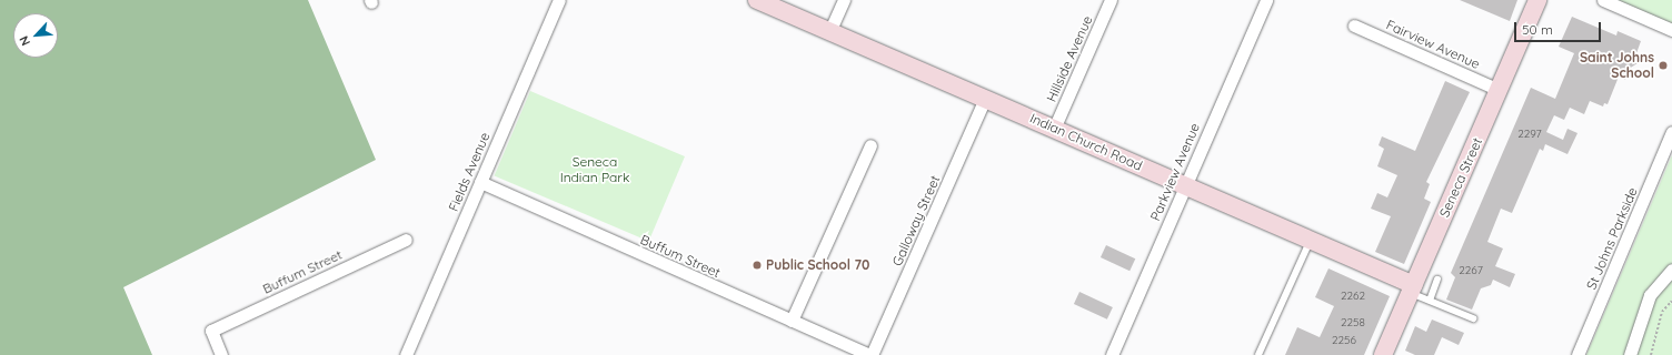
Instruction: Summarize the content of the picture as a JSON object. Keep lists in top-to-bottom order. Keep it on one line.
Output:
{"streets":{"street":["Fairview Avenue","Hillside Avenue","Indian Church Road","Fields Avenue","Parkview Avenue","Seneca Street","Galloway Street","St Johns Parkside","Buffum Street"]},"crossings":[["Fairview Avenue","Seneca Street"],["Hillside Avenue","Indian Church Road"],["Indian Church Road","Parkview Avenue"],["Indian Church Road","Seneca Street"],["Indian Church Road","Galloway Street"],["Fields Avenue","Buffum Street"],["Galloway Street","Buffum Street"]],"parks":["Seneca Indian Park"],"places":["Saint Johns School","Public School 70"],"house_numbers":["2297","2267","2262","2258","2256"],"scale_bar":"50 m","north":"bottom left"}
